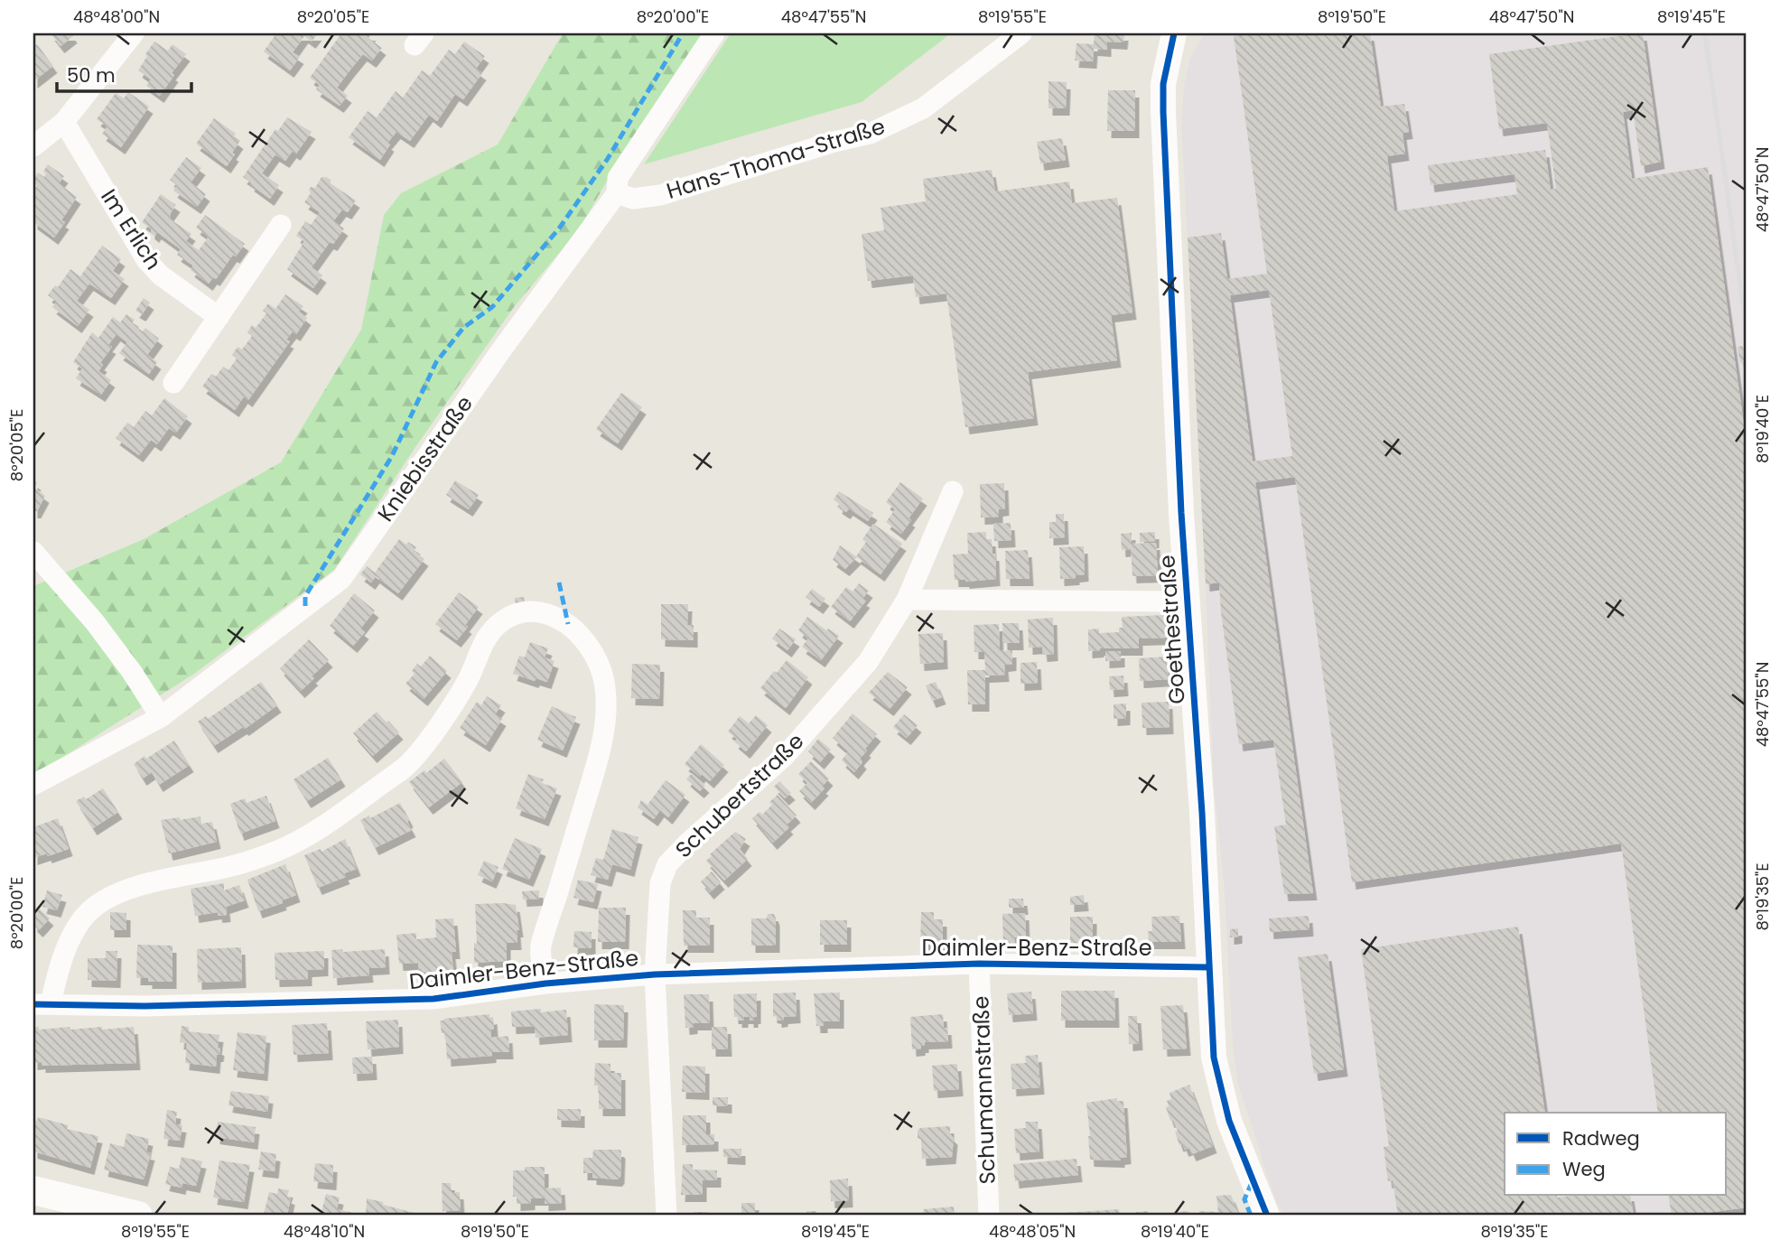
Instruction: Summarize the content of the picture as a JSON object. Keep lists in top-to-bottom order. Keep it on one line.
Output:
{"streets":{"street":["Hans-Thoma-Straße","Im Erlich","Kniebisstraße","Goethestraße","Schubertstraße","Daimler-Benz-Straße","Schumannstraße"]},"crossings":[["Hans-Thoma-Straße","Kniebisstraße"],["Goethestraße","Daimler-Benz-Straße"],["Schubertstraße","Daimler-Benz-Straße"],["Daimler-Benz-Straße","Schumannstraße"]],"legend":["Radweg","Weg"],"scale_bar":"50 m","coordinates":["48°48'00\"N","8°20'05\"E","8°20'00\"E","48°47'55\"N","8°19'55\"E","8°19'50\"E","48°47'50\"N","8°19'45\"E","8°19'40\"E","8°19'35\"E","48°48'10\"N","48°48'05\"N"]}
